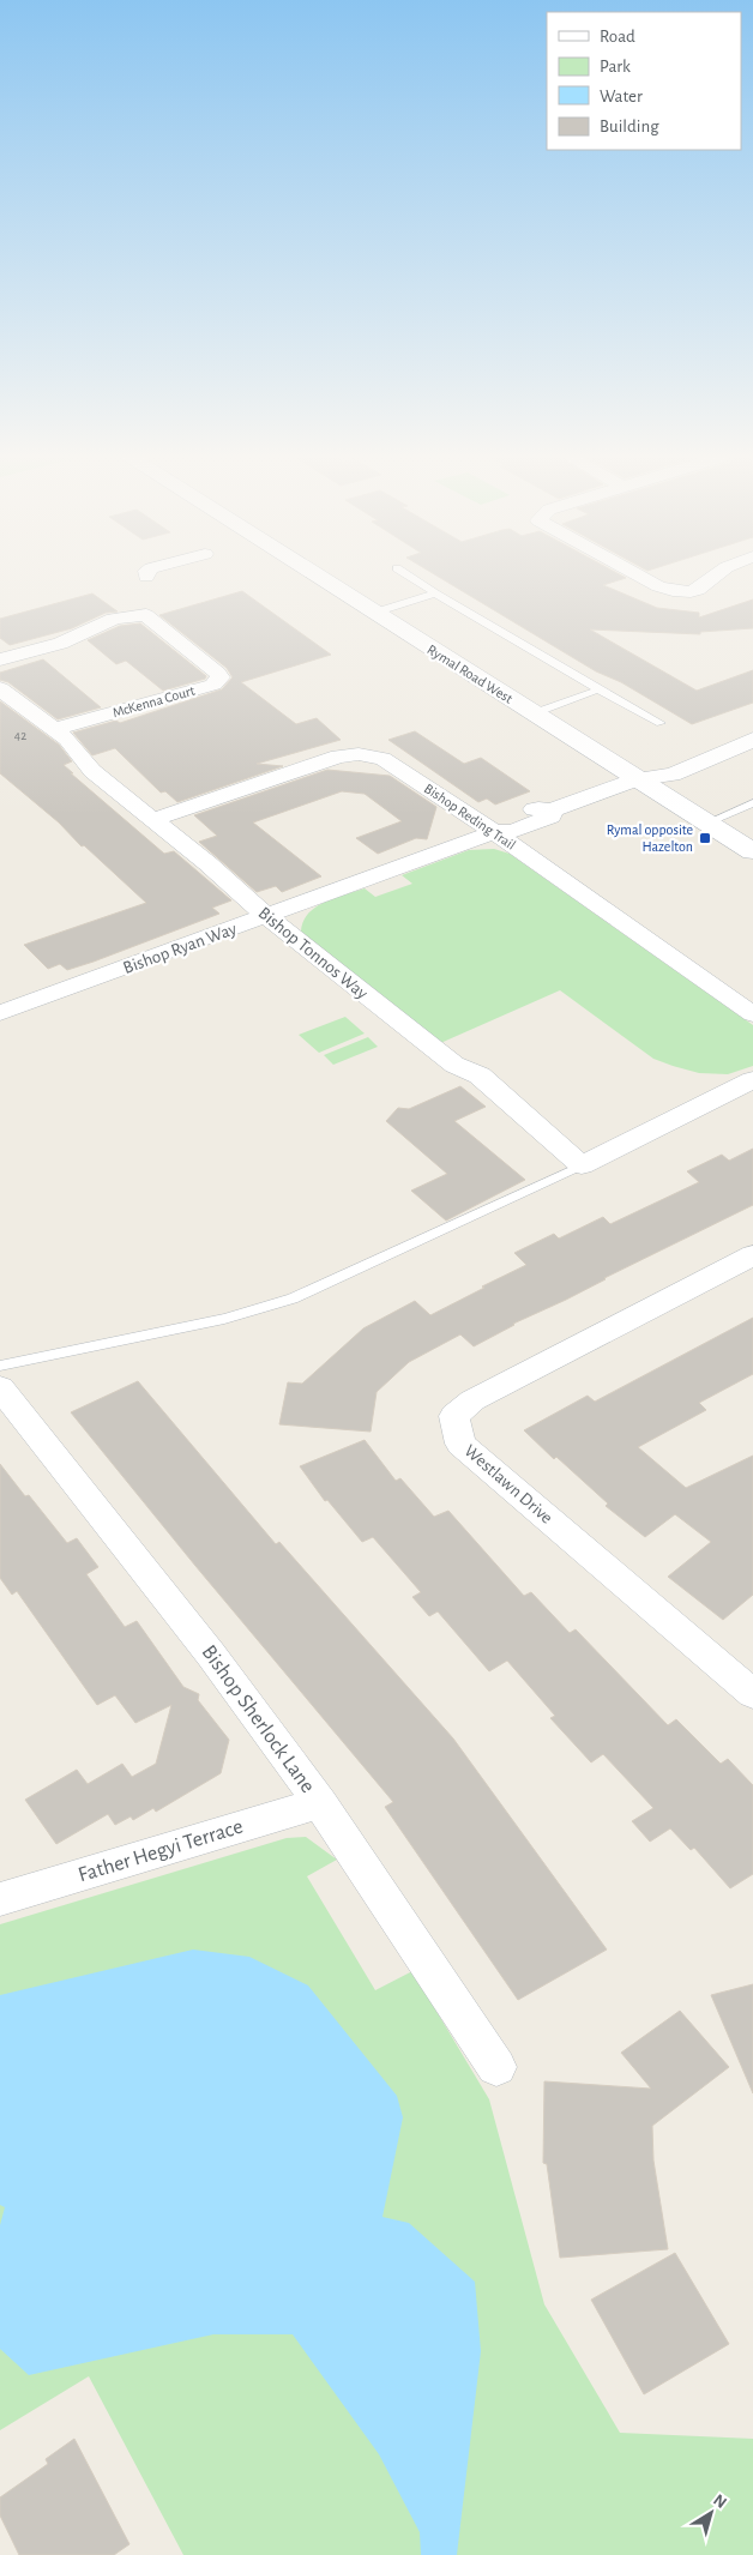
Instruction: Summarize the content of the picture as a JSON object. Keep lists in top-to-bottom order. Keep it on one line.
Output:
{"streets":{"main road":["Rymal Road West"],"street":["McKenna Court","Bishop Reding Trail","Bishop Ryan Way","Bishop Tonnos Way","Westlawn Drive","Bishop Sherlock Lane","Father Hegyi Terrace"]},"crossings":[["Rymal Road West","Bishop Ryan Way"],["McKenna Court","Bishop Tonnos Way"],["Bishop Reding Trail","Bishop Ryan Way"],["Bishop Reding Trail","Bishop Tonnos Way"],["Bishop Ryan Way","Bishop Tonnos Way"],["Bishop Sherlock Lane","Father Hegyi Terrace"]],"places":{"transit":["Rymal opposite Hazelton"]},"house_numbers":["42"],"legend":["Road","Park","Water","Building"],"north":"top right"}
